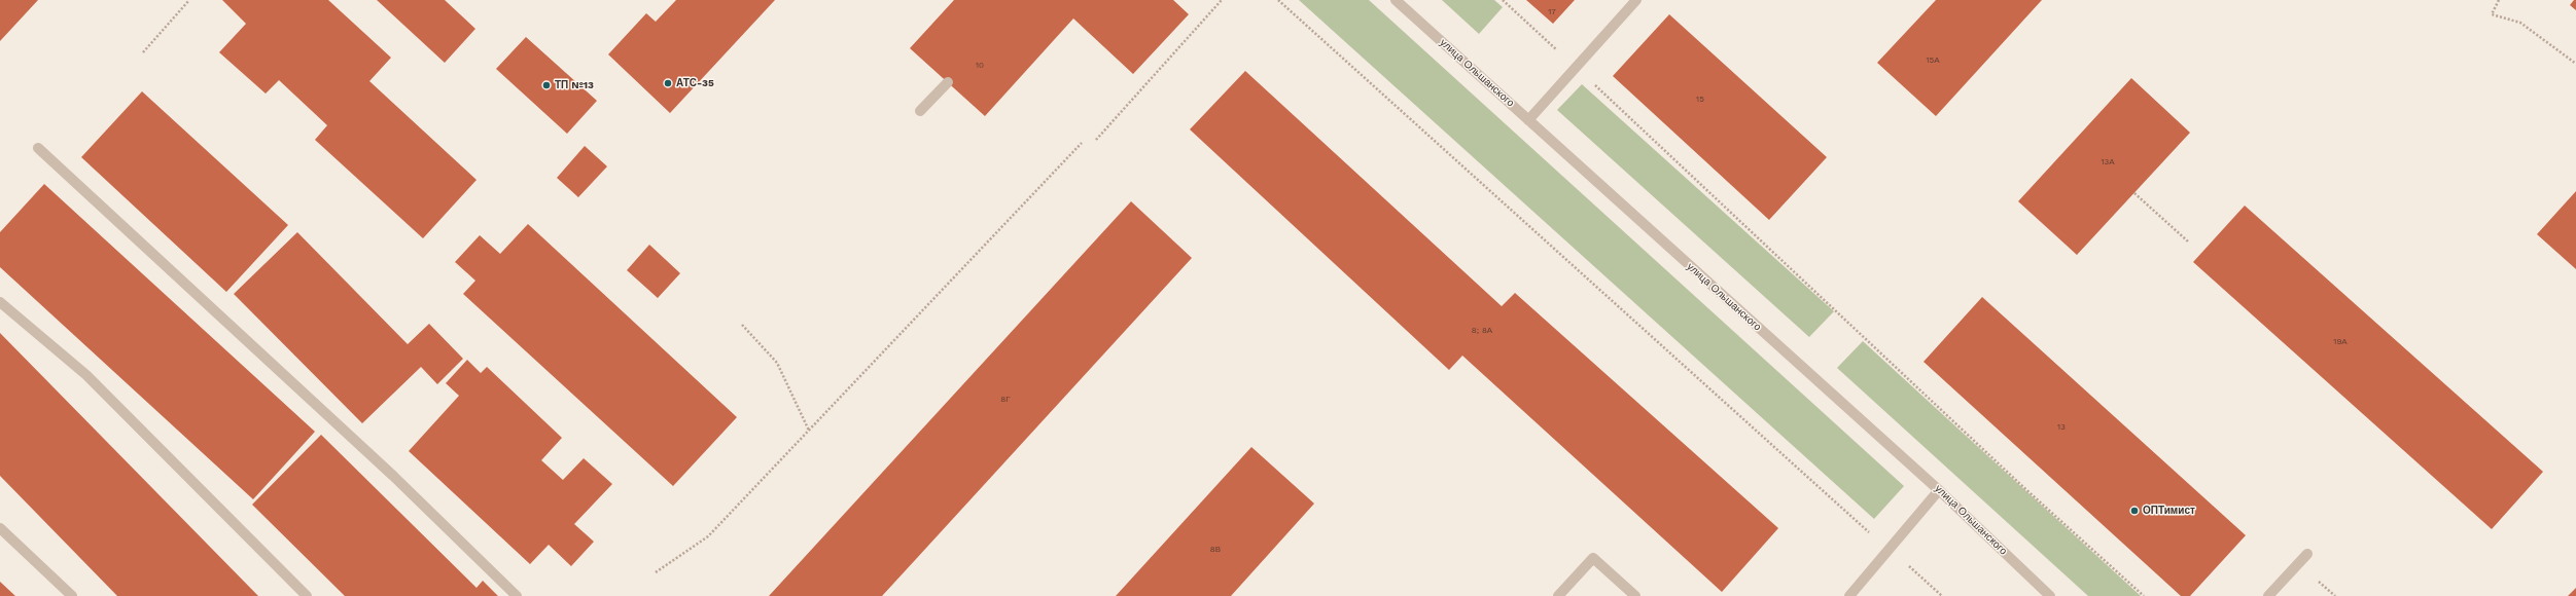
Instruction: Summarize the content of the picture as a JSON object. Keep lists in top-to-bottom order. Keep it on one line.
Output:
{"streets":{"street":["улица Ольшанского"]},"places":["АТС-35","ТП №13","ОПТимист"],"house_numbers":["17","15А","10","15","13А","8; 8А","19А","8Г","13","8В"]}
